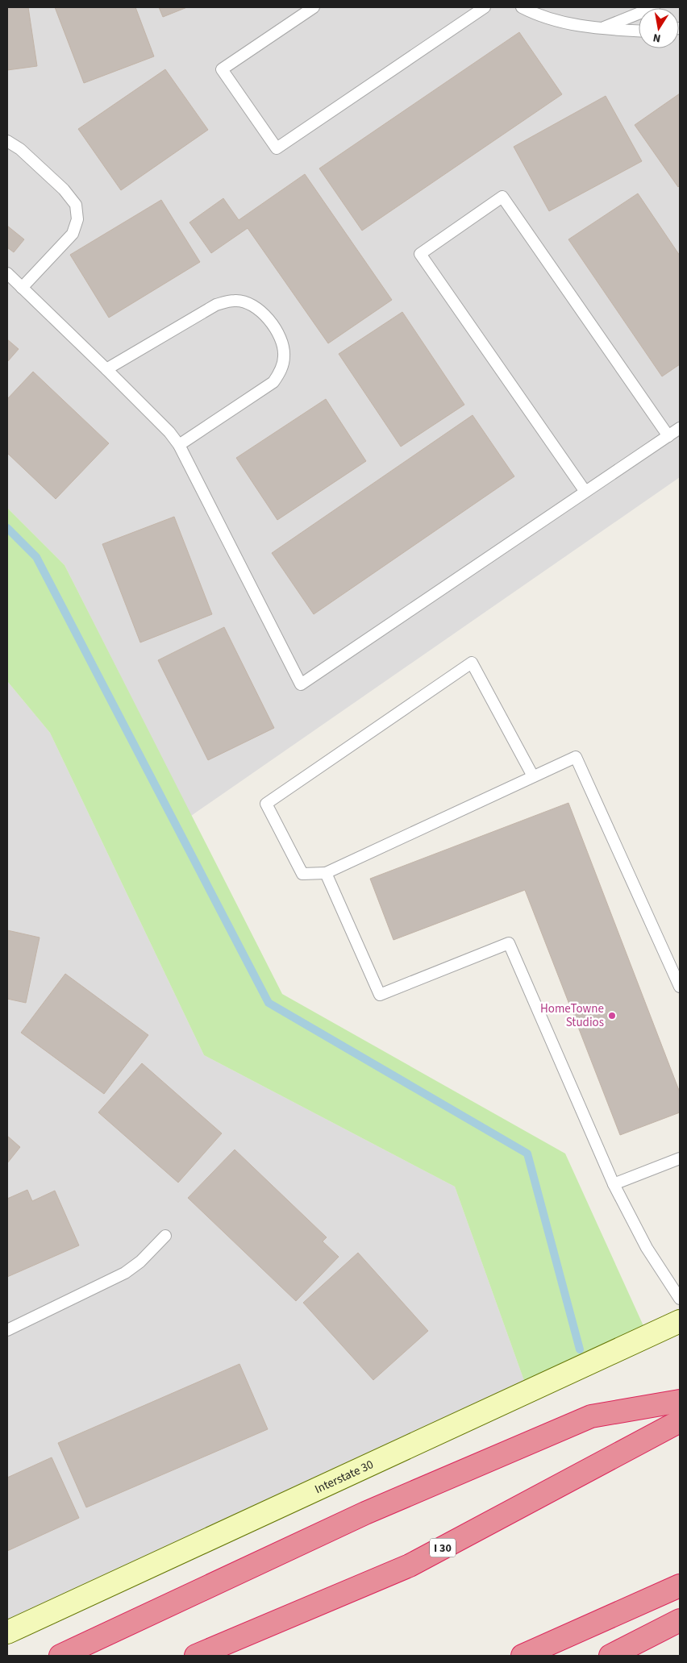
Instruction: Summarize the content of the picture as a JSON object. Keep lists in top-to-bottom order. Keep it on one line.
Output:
{"streets":{"highway":["I 30"],"main road":["Interstate 30"]},"places":["HomeTowne Studios"],"north":"bottom"}
